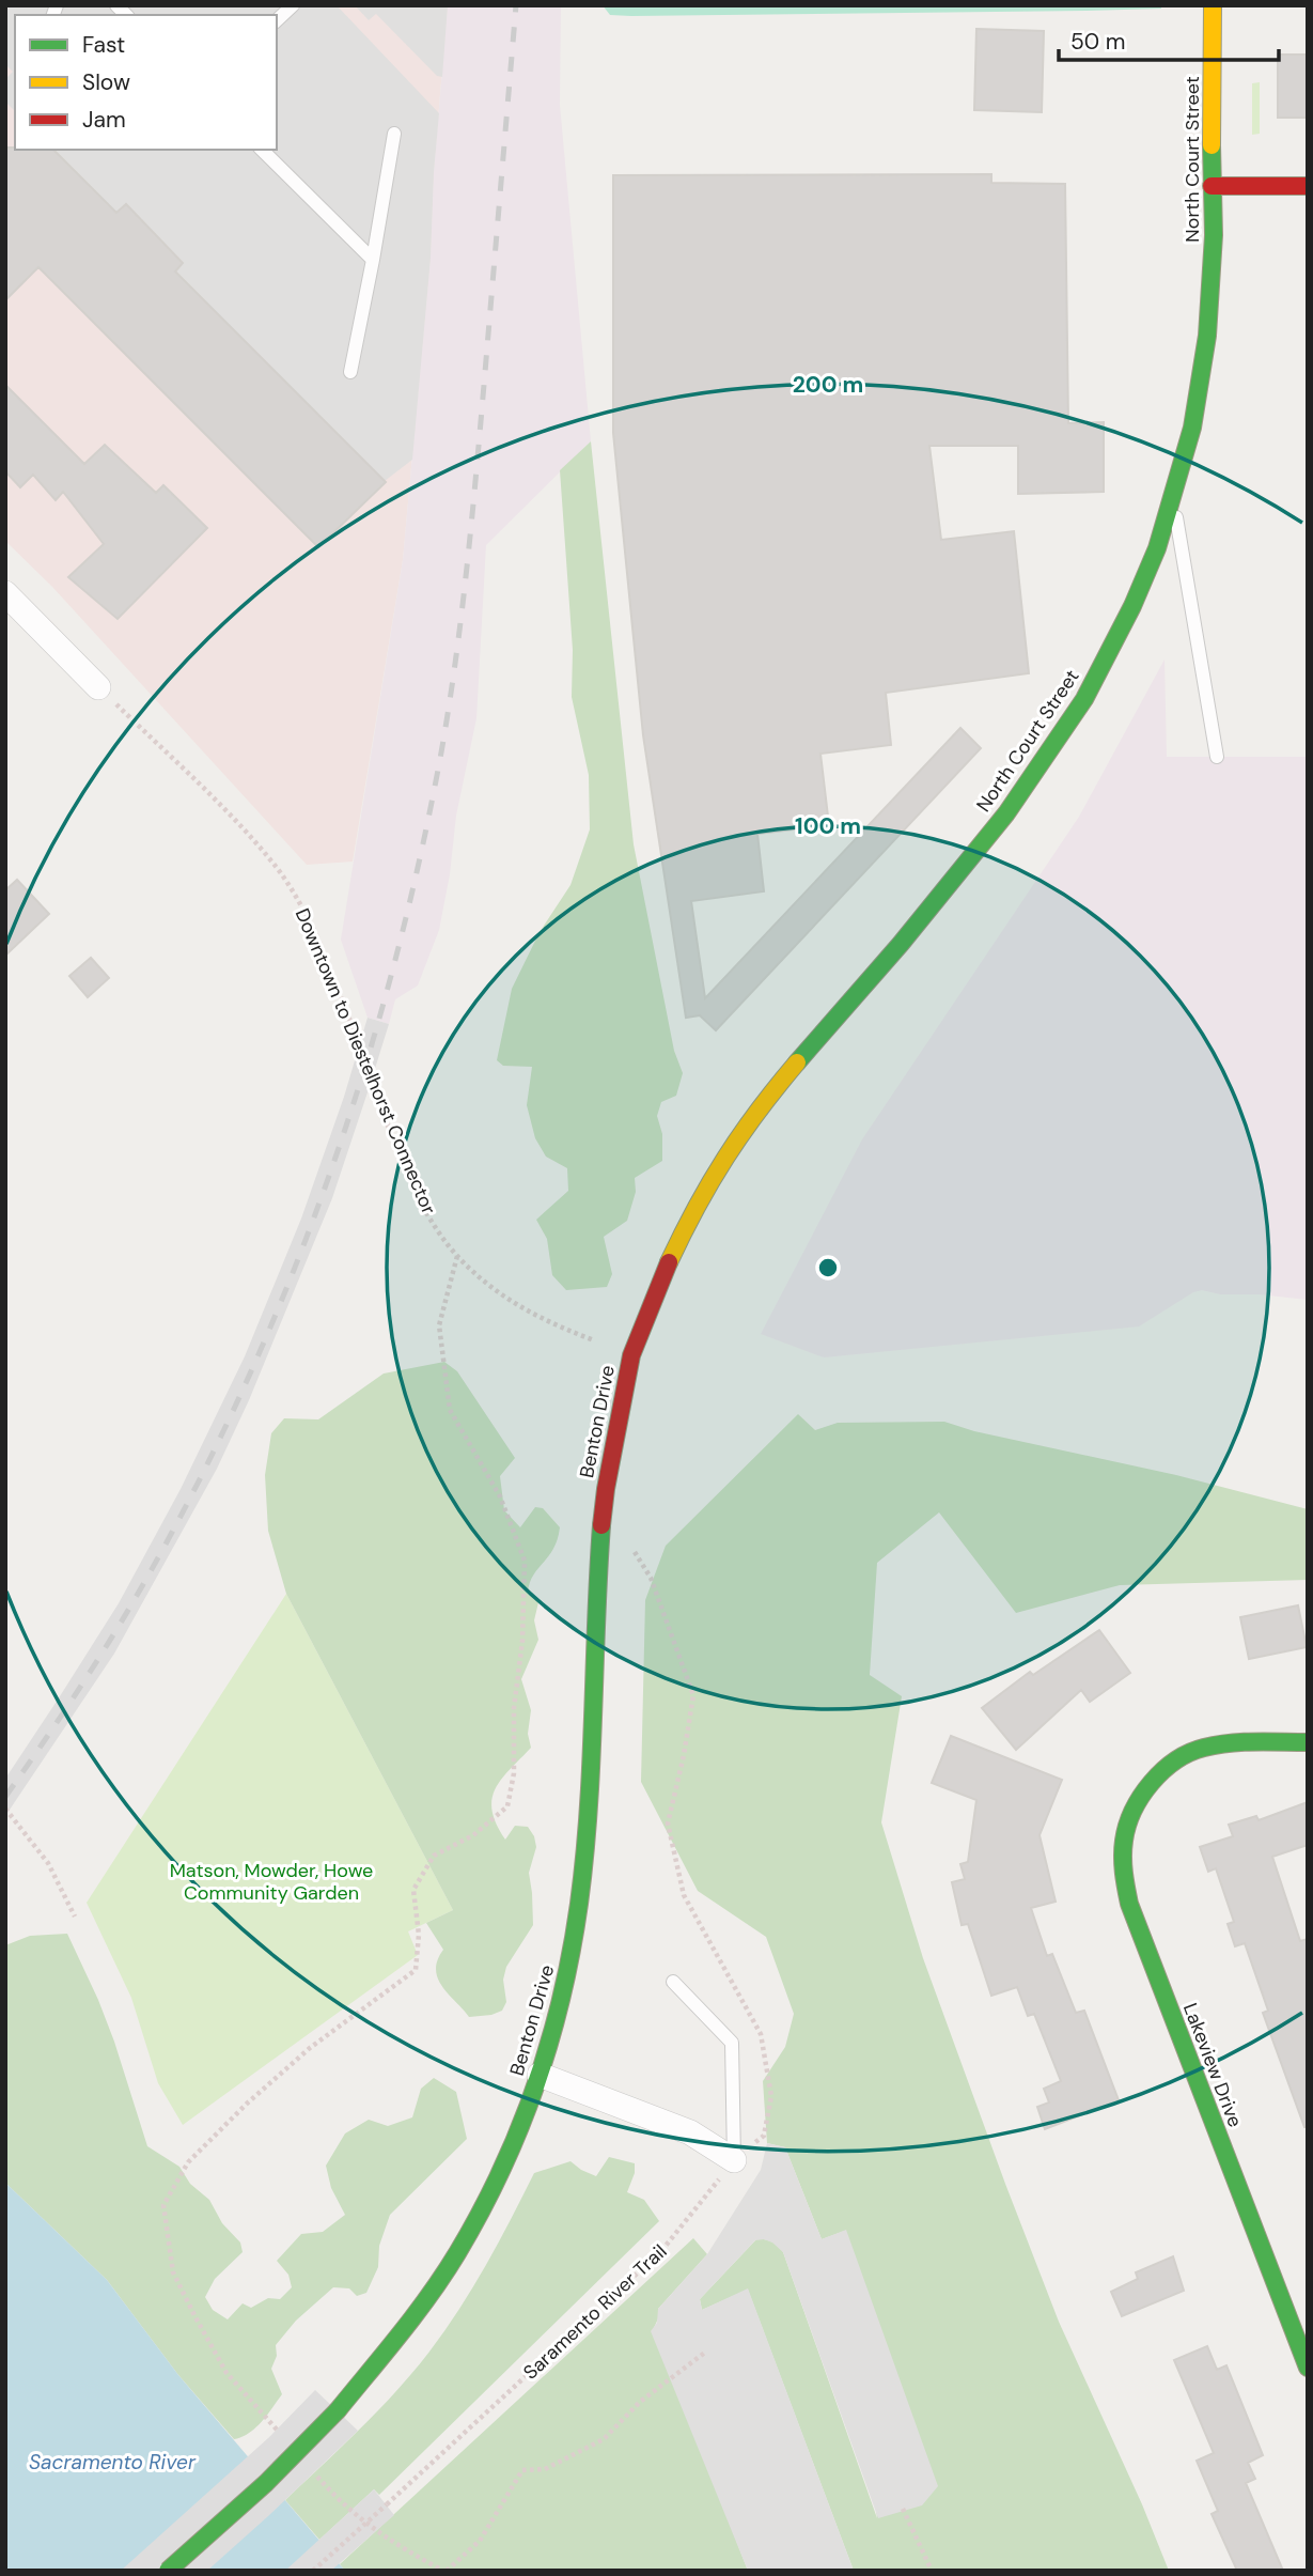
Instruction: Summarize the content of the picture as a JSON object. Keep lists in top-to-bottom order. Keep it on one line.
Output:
{"streets":{"street":["North Court Street","Benton Drive","Lakeview Drive"],"path":["Downtown to Diestelhorst Connector","Saramento River Trail"]},"crossings":[["North Court Street","Benton Drive"]],"water":["Sacramento River"],"parks":["Matson, Mowder, Howe Community Garden"],"legend":["Fast","Slow","Jam"],"scale_bar":"50 m","rings":["200 m","100 m"]}
